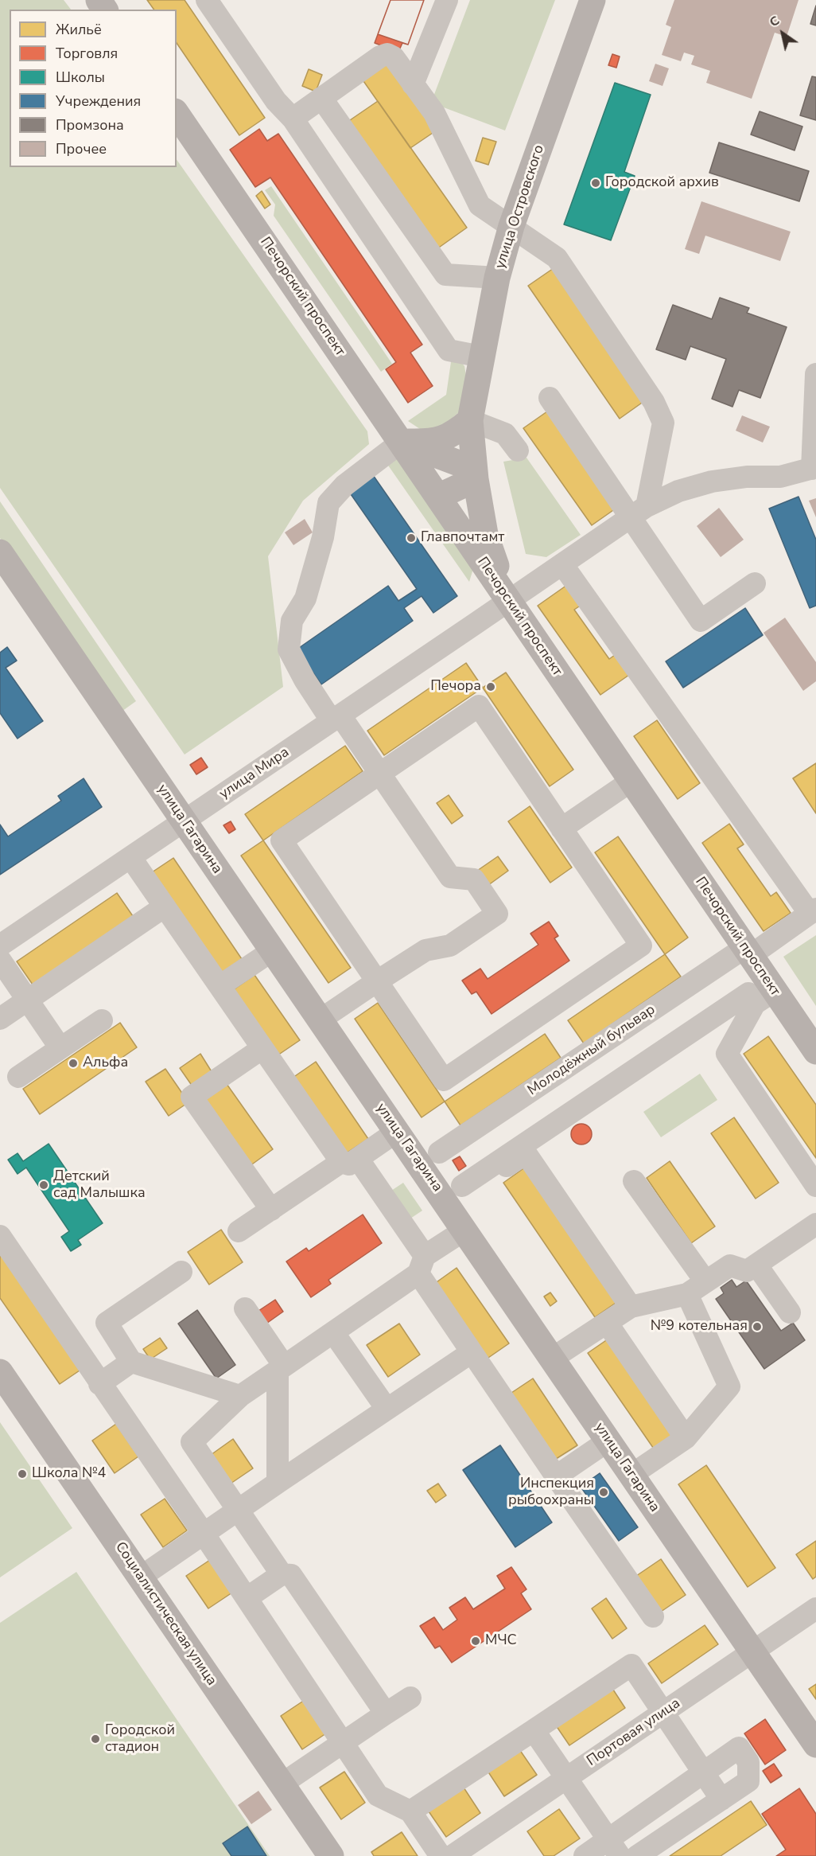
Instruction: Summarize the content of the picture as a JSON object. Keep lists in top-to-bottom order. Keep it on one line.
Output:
{"streets":{"main road":["улица Островского","Печорский проспект","улица Гагарина","Социалистическая улица"],"street":["улица Мира","Молодёжный бульвар","Портовая улица"]},"crossings":[["улица Островского","Печорский проспект"],["улица Островского","улица Мира"],["Печорский проспект","улица Мира"],["Печорский проспект","Молодёжный бульвар"],["улица Мира","улица Гагарина"],["улица Гагарина","Портовая улица"]],"places":["Городской архив","Главпочтамт","Печора","Альфа","Детский сад Малышка","№9 котельная","Школа №4","Инспекция рыбоохраны","МЧС","Городской стадион"],"legend":["Жильё","Торговля","Школы","Учреждения","Промзона","Прочее"],"north":"top left"}
